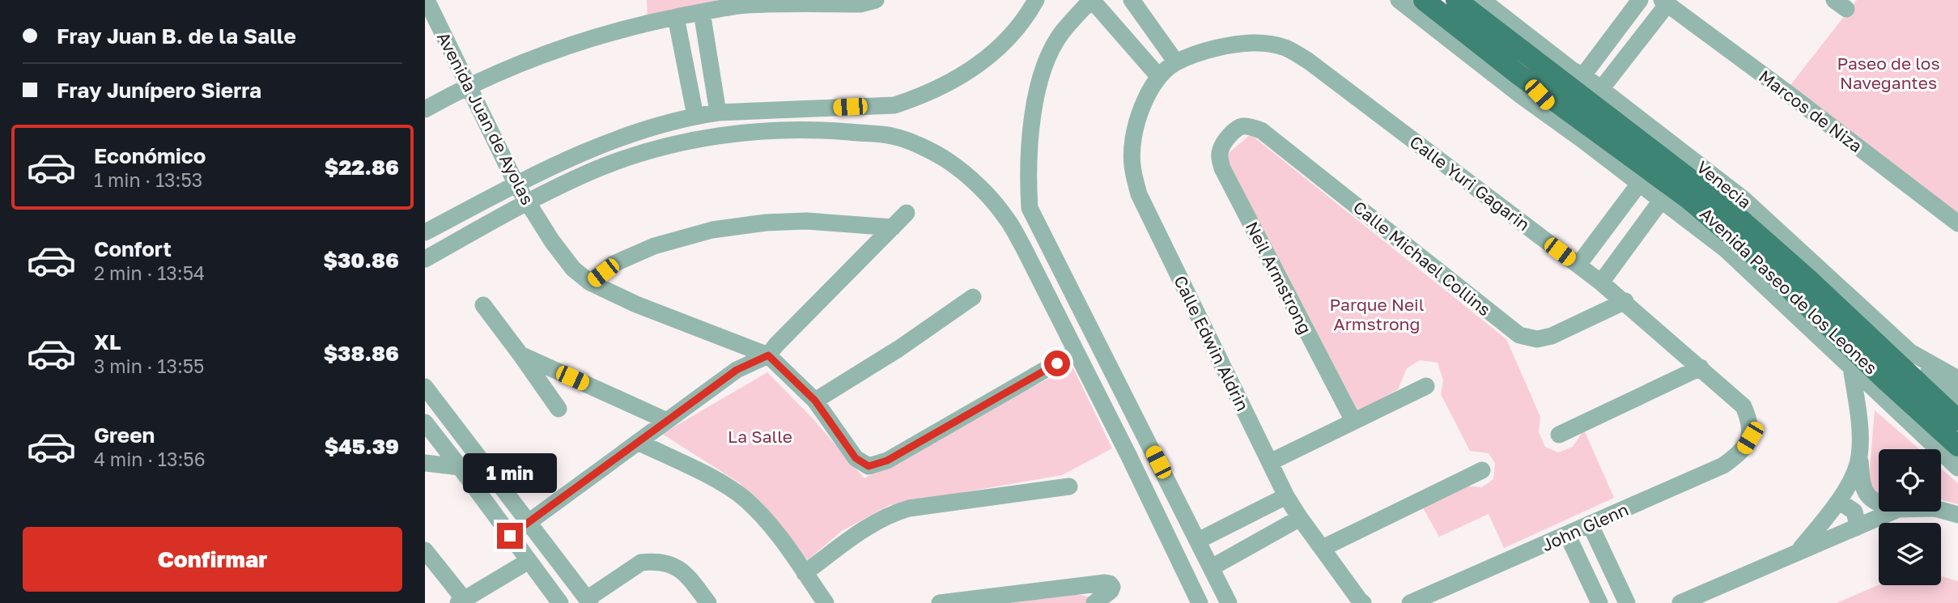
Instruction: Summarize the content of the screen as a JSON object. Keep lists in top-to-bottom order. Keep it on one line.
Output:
{"streets":{"main road":["Avenida Paseo de los Leones"],"street":["Marcos de Niza","Avenida Juan de Ayolas","Calle Yuri Gagarin","Venecia","Calle Michael Collins","Neil Armstrong","Calle Edwin Aldrin","John Glenn"]},"crossings":[["Calle Yuri Gagarin","Calle Michael Collins"],["Calle Yuri Gagarin","Calle Edwin Aldrin"],["Calle Yuri Gagarin","John Glenn"],["Calle Michael Collins","Neil Armstrong"]],"parks":["Paseo de los Navegantes","Parque Neil Armstrong","La Salle"],"page":{"banner":["Fray Juan B. de la Salle","Fray Junípero Sierra"],"list":[{"name":"Económico","note":"1 min · 13:53","value":"$22.86"},{"name":"Confort","note":"2 min · 13:54","value":"$30.86"},{"name":"XL","note":"3 min · 13:55","value":"$38.86"},{"name":"Green","note":"4 min · 13:56","value":"$45.39"}],"bubble":"1 min","buttons":"Confirmar"}}
